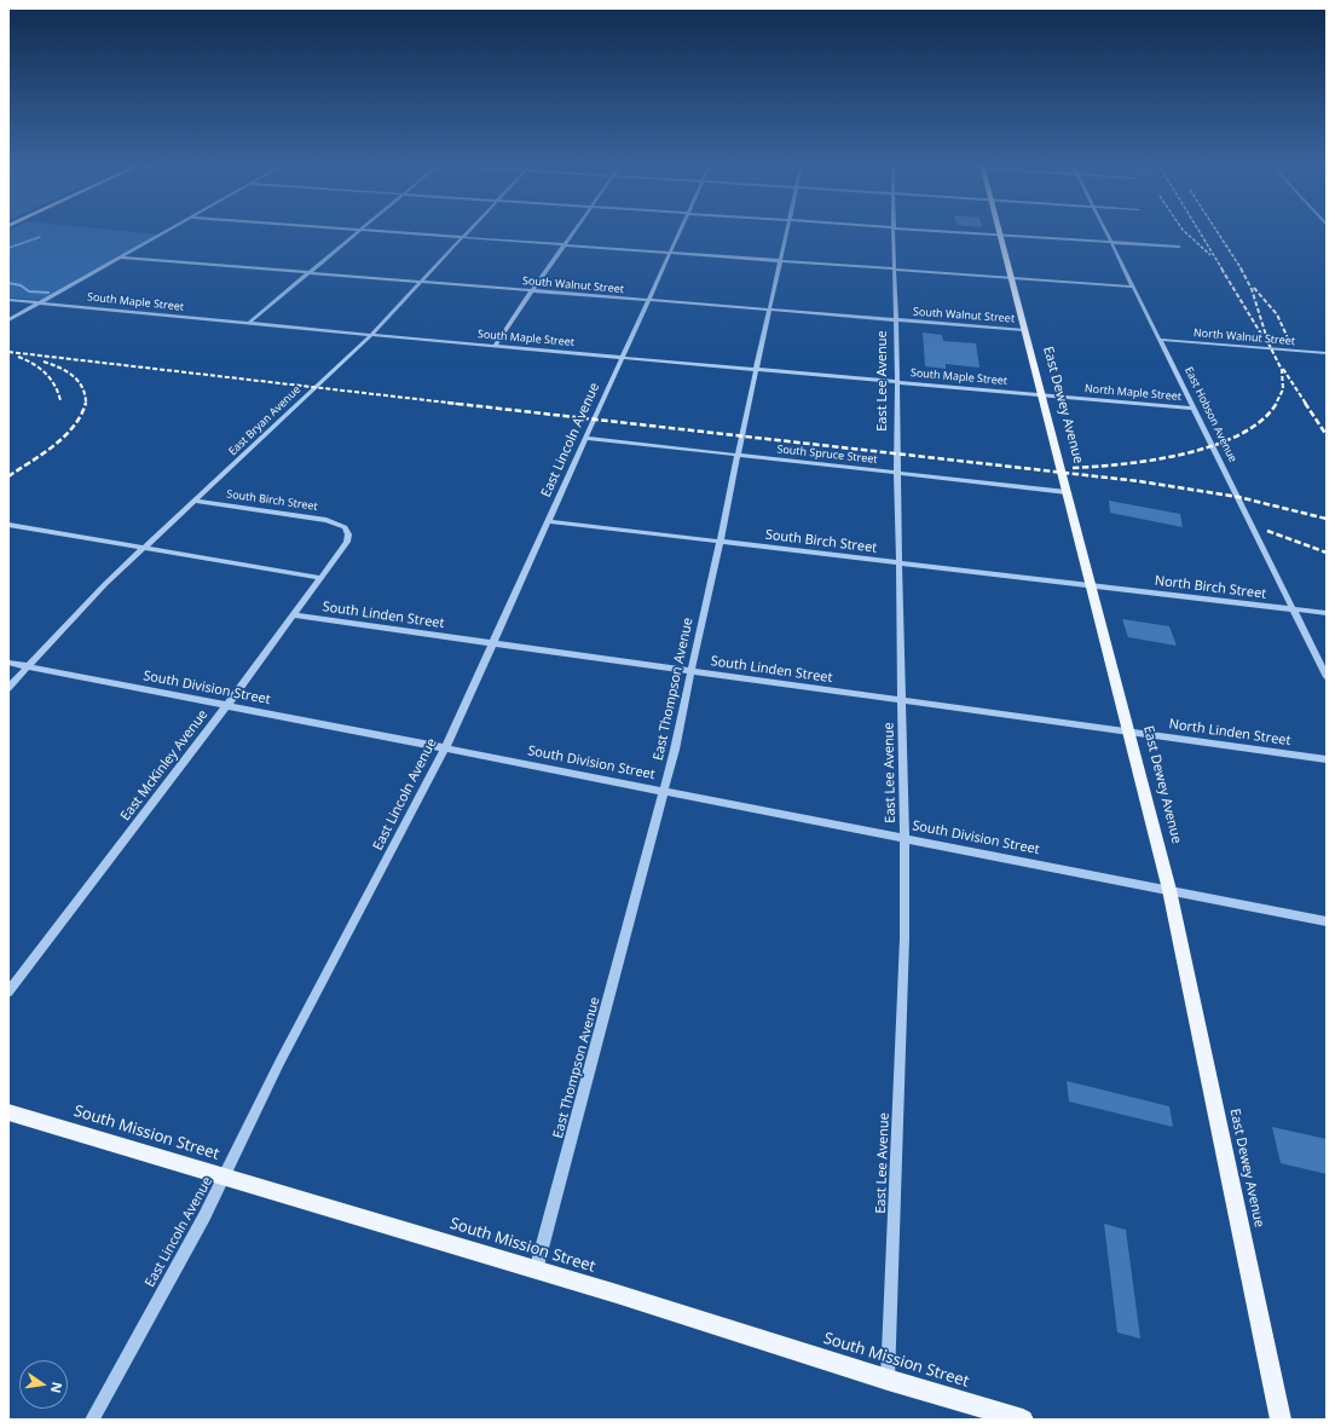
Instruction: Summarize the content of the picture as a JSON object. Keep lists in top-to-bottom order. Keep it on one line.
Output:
{"streets":{"main road":["East Dewey Avenue","South Mission Street"],"street":["South Walnut Street","South Maple Street","North Walnut Street","East Lee Avenue","North Maple Street","East Hobson Avenue","East Bryan Avenue","East Lincoln Avenue","South Spruce Street","South Birch Street","North Birch Street","South Linden Street","South Division Street","East Thompson Avenue","North Linden Street","East McKinley Avenue"]},"crossings":[["South Walnut Street","East Lee Avenue"],["South Walnut Street","East Dewey Avenue"],["South Walnut Street","East Bryan Avenue"],["South Walnut Street","East Lincoln Avenue"],["South Walnut Street","East Thompson Avenue"],["South Maple Street","East Lee Avenue"],["South Maple Street","North Maple Street"],["South Maple Street","East Dewey Avenue"],["South Maple Street","East Bryan Avenue"],["South Maple Street","East Lincoln Avenue"],["South Maple Street","East Thompson Avenue"],["North Walnut Street","East Hobson Avenue"],["East Lee Avenue","South Spruce Street"],["East Lee Avenue","South Birch Street"],["East Lee Avenue","South Linden Street"],["East Lee Avenue","South Division Street"],["East Lee Avenue","South Mission Street"],["North Maple Street","East Dewey Avenue"],["North Maple Street","East Hobson Avenue"],["East Dewey Avenue","South Spruce Street"],["East Dewey Avenue","South Birch Street"],["East Dewey Avenue","North Birch Street"],["East Dewey Avenue","South Linden Street"],["East Dewey Avenue","South Division Street"],["East Dewey Avenue","North Linden Street"],["East Hobson Avenue","North Birch Street"],["East Bryan Avenue","South Birch Street"],["East Bryan Avenue","South Division Street"],["East Lincoln Avenue","South Spruce Street"],["East Lincoln Avenue","South Birch Street"],["East Lincoln Avenue","South Linden Street"],["East Lincoln Avenue","South Division Street"],["East Lincoln Avenue","South Mission Street"],["South Spruce Street","East Thompson Avenue"],["South Birch Street","North Birch Street"],["South Birch Street","East Thompson Avenue"],["South Birch Street","East McKinley Avenue"],["South Linden Street","East Thompson Avenue"],["South Linden Street","North Linden Street"],["South Linden Street","East McKinley Avenue"],["South Division Street","East Thompson Avenue"],["South Division Street","East McKinley Avenue"],["East Thompson Avenue","South Mission Street"]],"north":"right"}
